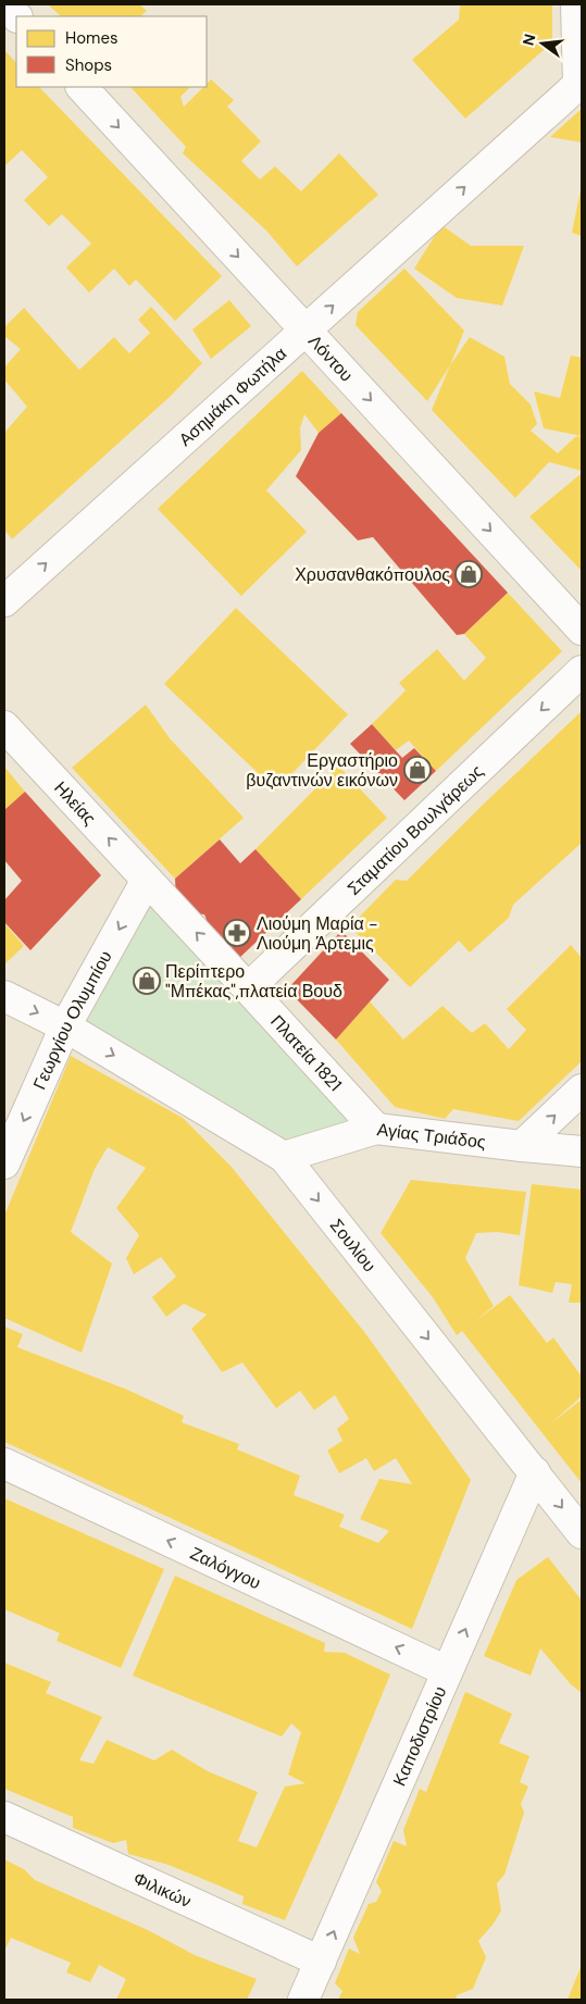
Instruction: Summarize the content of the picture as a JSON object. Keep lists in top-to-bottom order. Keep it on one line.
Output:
{"streets":{"street":["Λόντου","Ασημάκη Φωτήλα","Ηλείας","Σταματίου Βουλγάρεως","Γεωργίου Ολυμπίου","Πλατεία 1821","Αγίας Τριάδος","Σουλίου","Ζαλόγγου","Καποδιστρίου","Φιλικών"]},"crossings":[["Λόντου","Ασημάκη Φωτήλα"],["Ηλείας","Γεωργίου Ολυμπίου"],["Ηλείας","Πλατεία 1821"],["Σταματίου Βουλγάρεως","Πλατεία 1821"],["Γεωργίου Ολυμπίου","Πλατεία 1821"],["Γεωργίου Ολυμπίου","Σουλίου"],["Πλατεία 1821","Αγίας Τριάδος"],["Αγίας Τριάδος","Σουλίου"],["Σουλίου","Καποδιστρίου"],["Ζαλόγγου","Καποδιστρίου"],["Καποδιστρίου","Φιλικών"]],"one_way":["Λόντου","Ασημάκη Φωτήλα","Ηλείας","Σταματίου Βουλγάρεως","Γεωργίου Ολυμπίου","Πλατεία 1821","Σουλίου","Ζαλόγγου","Καποδιστρίου"],"places":{"shop":["Χρυσανθακόπουλος","Εργαστήριο βυζαντινών εικόνων","Περίπτερο \"Μπέκας\",πλατεία Βουδ"],"pharmacy":["Λιούμη Μαρία - Λιούμη Άρτεμις"]},"legend":["Homes","Shops"],"north":"left"}
